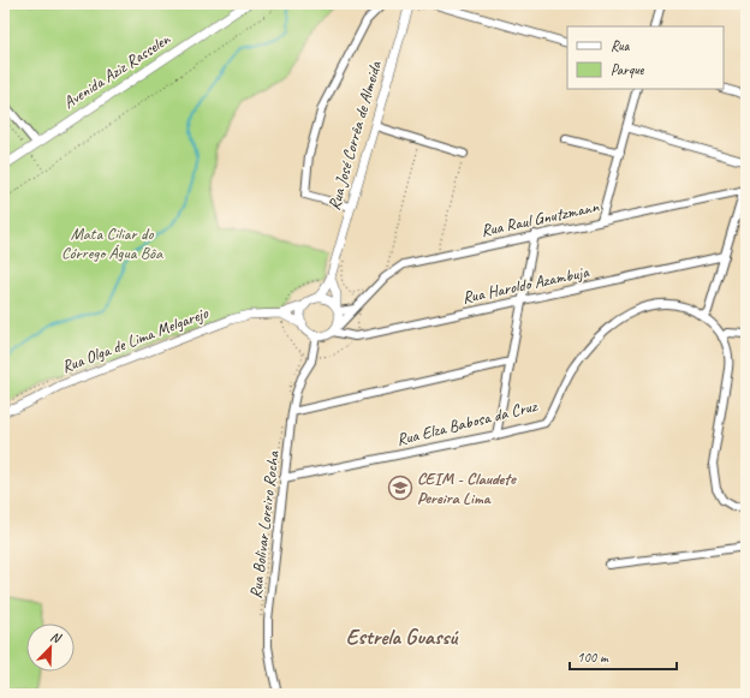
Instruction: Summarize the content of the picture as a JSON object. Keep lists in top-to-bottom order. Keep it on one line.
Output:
{"streets":{"street":["Avenida Aziz Rasselen","Rua José Corrêa de Almeida","Rua Raul Gnutzmann","Rua Haroldo Azambuja","Rua Olga de Lima Melgarejo","Rua Elza Babosa da Cruz","Rua Bolivar Loreiro Rocha"]},"crossings":[["Rua José Corrêa de Almeida","Rua Raul Gnutzmann"],["Rua José Corrêa de Almeida","Rua Haroldo Azambuja"],["Rua José Corrêa de Almeida","Rua Olga de Lima Melgarejo"],["Rua José Corrêa de Almeida","Rua Bolivar Loreiro Rocha"],["Rua Raul Gnutzmann","Rua Haroldo Azambuja"],["Rua Raul Gnutzmann","Rua Olga de Lima Melgarejo"],["Rua Raul Gnutzmann","Rua Bolivar Loreiro Rocha"],["Rua Haroldo Azambuja","Rua Olga de Lima Melgarejo"],["Rua Haroldo Azambuja","Rua Bolivar Loreiro Rocha"],["Rua Olga de Lima Melgarejo","Rua Bolivar Loreiro Rocha"],["Rua Elza Babosa da Cruz","Rua Bolivar Loreiro Rocha"]],"districts":["Estrela Guassú"],"parks":["Mata Ciliar do Córrego Água Bôa"],"places":{"school or university":["CEIM - Claudete Pereira Lima"]},"legend":["Rua","Parque"],"scale_bar":"100 m","north":"top right"}
